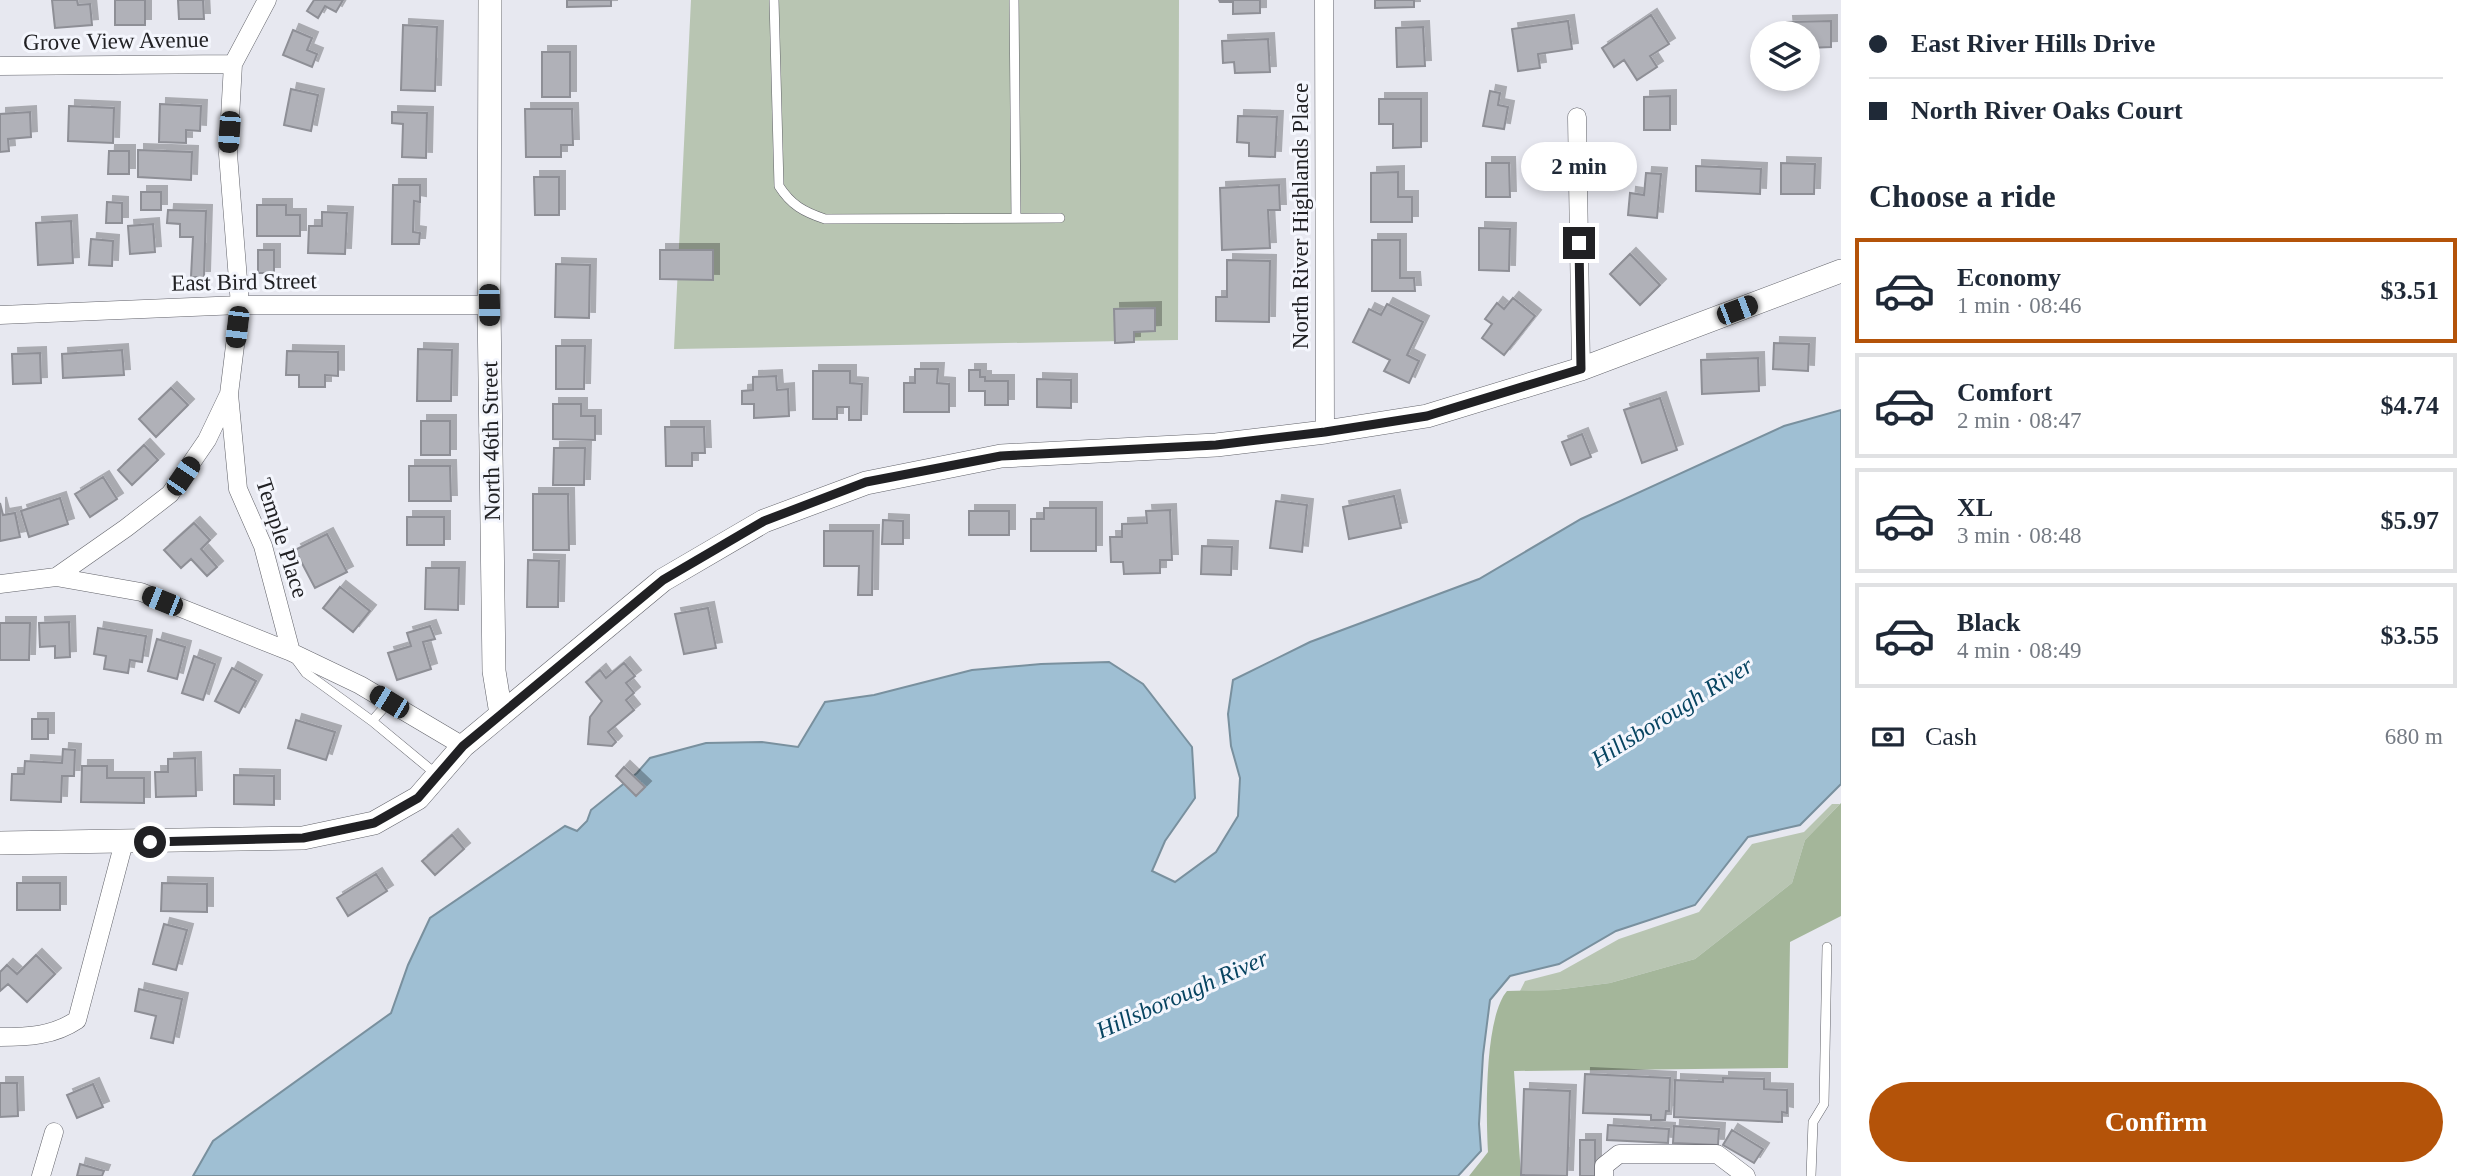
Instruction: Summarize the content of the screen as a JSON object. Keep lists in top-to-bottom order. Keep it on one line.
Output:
{"streets":{"street":["Grove View Avenue","North River Highlands Place","East Bird Street","North 46th Street","Temple Place"]},"crossings":[["Grove View Avenue","Temple Place"],["East Bird Street","North 46th Street"],["East Bird Street","Temple Place"]],"water":["Hillsborough River"],"page":{"banner":["East River Hills Drive","North River Oaks Court"],"bubble":"2 min","heading":"Choose a ride","list":[{"name":"Economy","note":"1 min · 08:46","value":"$3.51"},{"name":"Comfort","note":"2 min · 08:47","value":"$4.74"},{"name":"XL","note":"3 min · 08:48","value":"$5.97"},{"name":"Black","note":"4 min · 08:49","value":"$3.55"}],"pay":["Cash","680 m"],"buttons":"Confirm"}}
